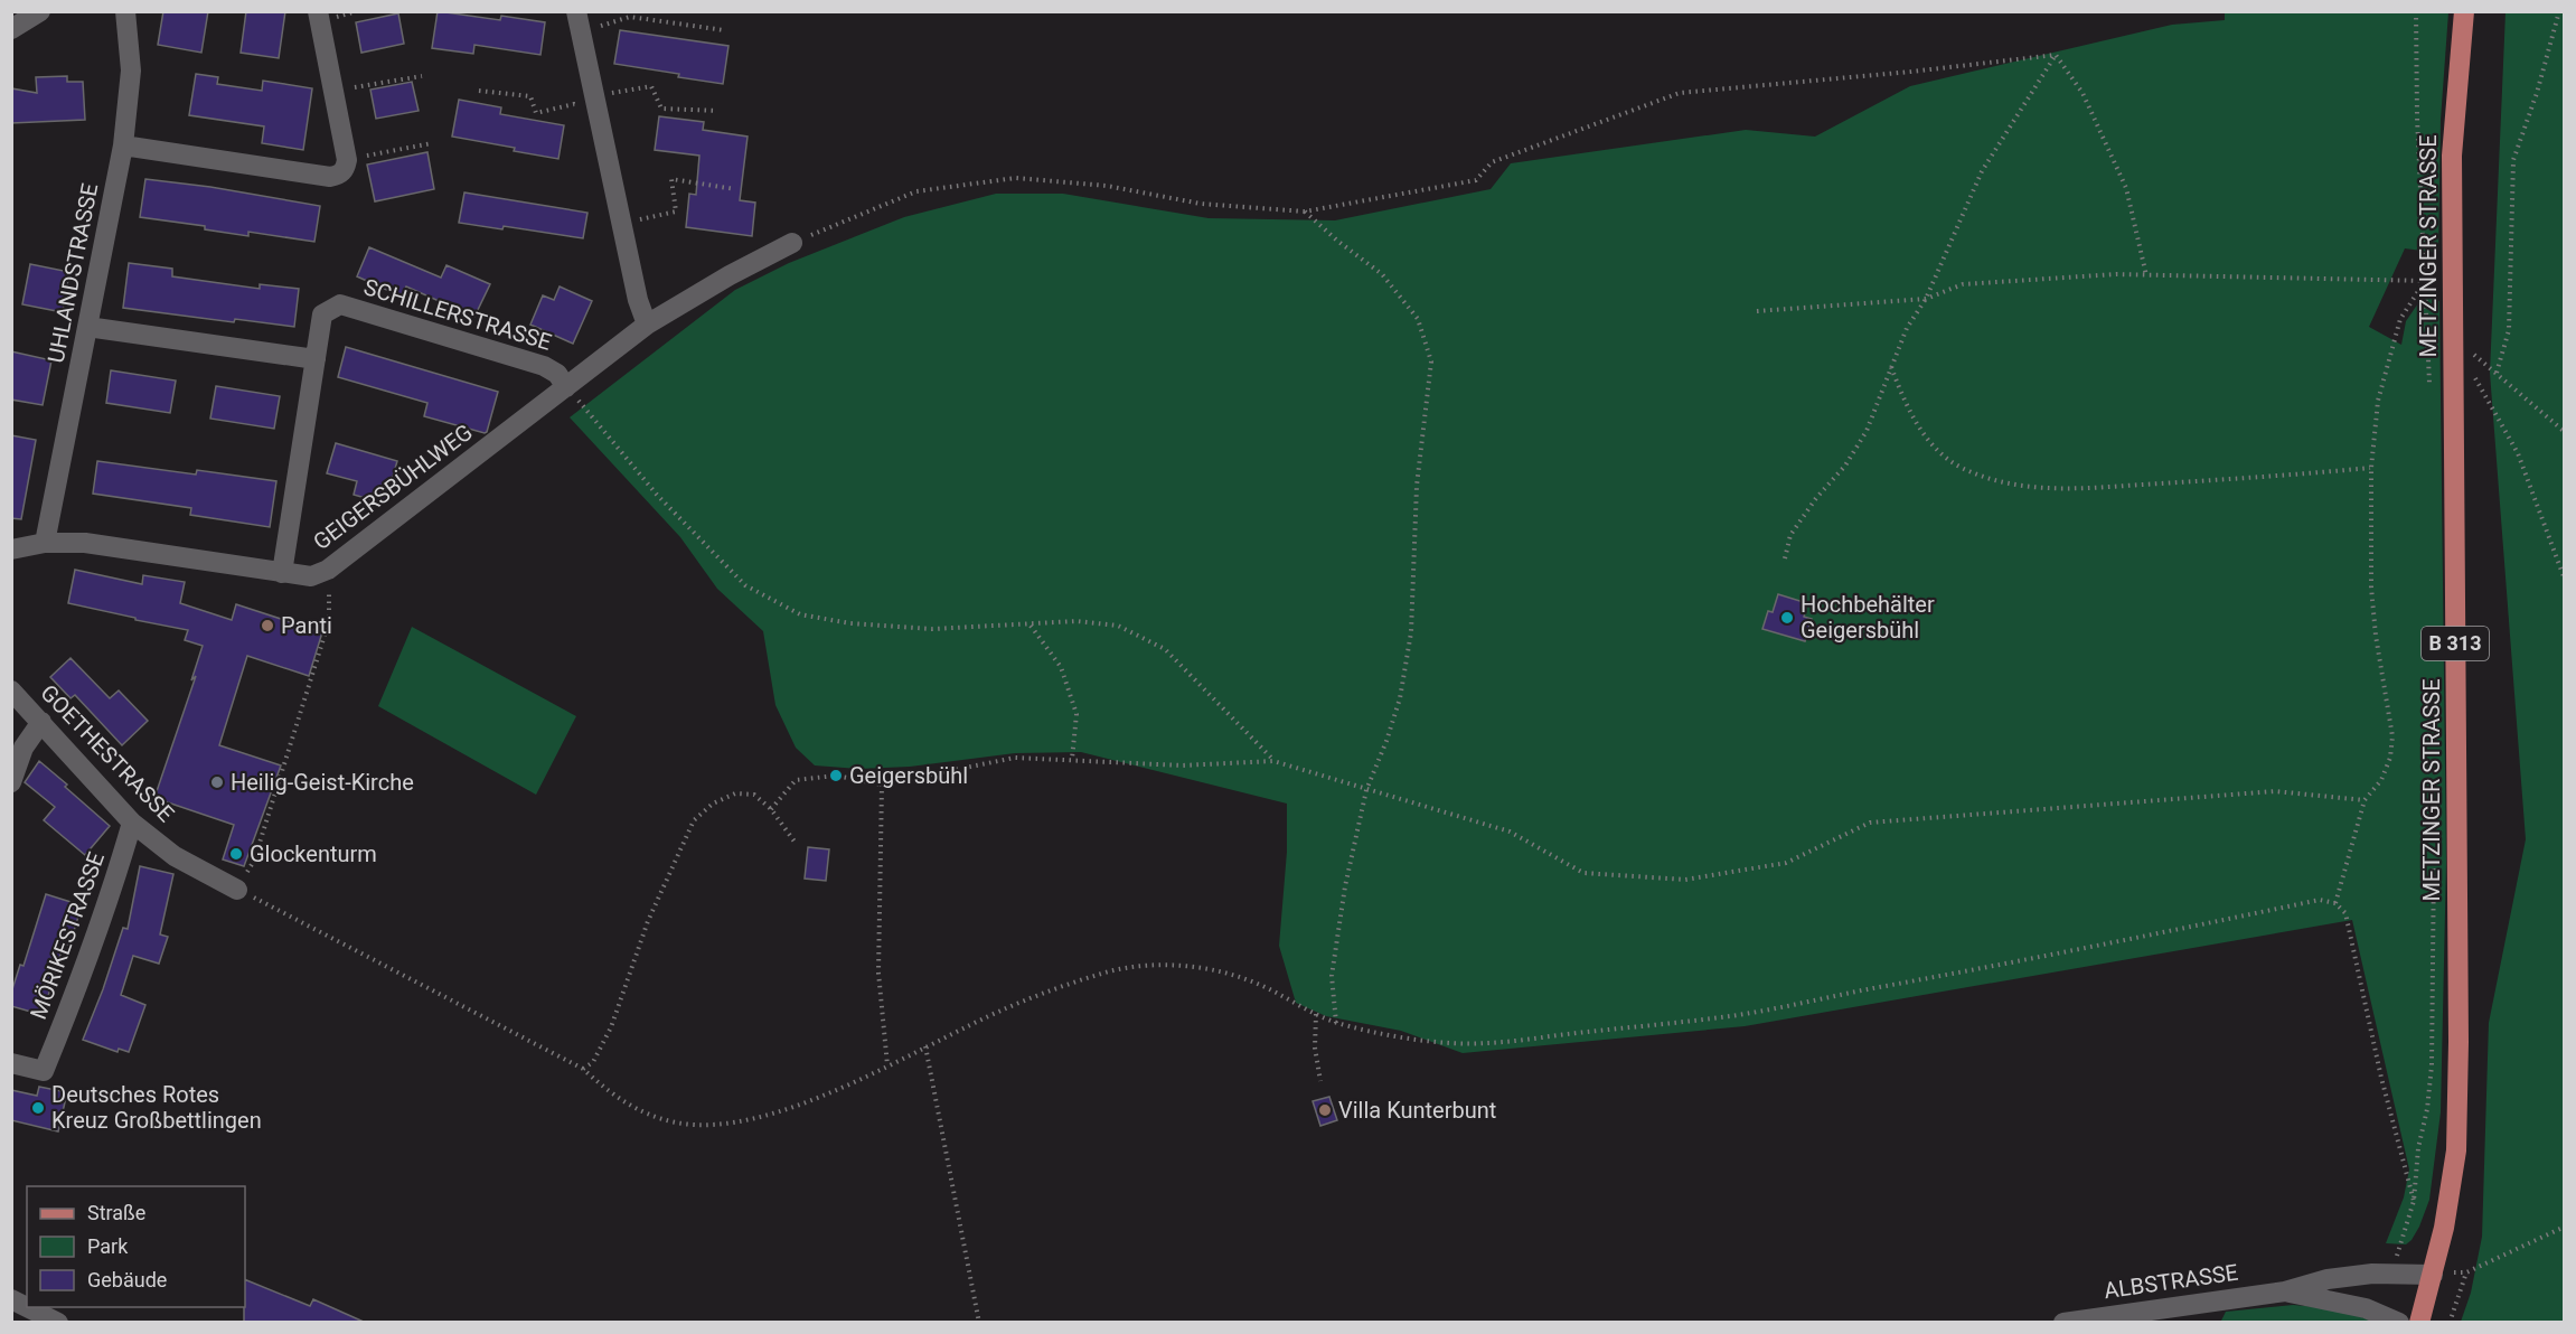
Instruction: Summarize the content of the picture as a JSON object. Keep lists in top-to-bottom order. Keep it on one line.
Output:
{"streets":{"main road":["METZINGER STRASSE","B 313"],"street":["UHLANDSTRASSE","SCHILLERSTRASSE","GEIGERSBÜHLWEG","GOETHESTRASSE","MÖRIKESTRASSE","ALBSTRASSE"]},"crossings":[["METZINGER STRASSE","ALBSTRASSE"],["UHLANDSTRASSE","GEIGERSBÜHLWEG"],["SCHILLERSTRASSE","GEIGERSBÜHLWEG"],["GOETHESTRASSE","MÖRIKESTRASSE"]],"places":["Hochbehälter Geigersbühl","Panti","Geigersbühl","Heilig-Geist-Kirche","Glockenturm","Deutsches Rotes Kreuz Großbettlingen","Villa Kunterbunt"],"legend":["Straße","Park","Gebäude"]}
